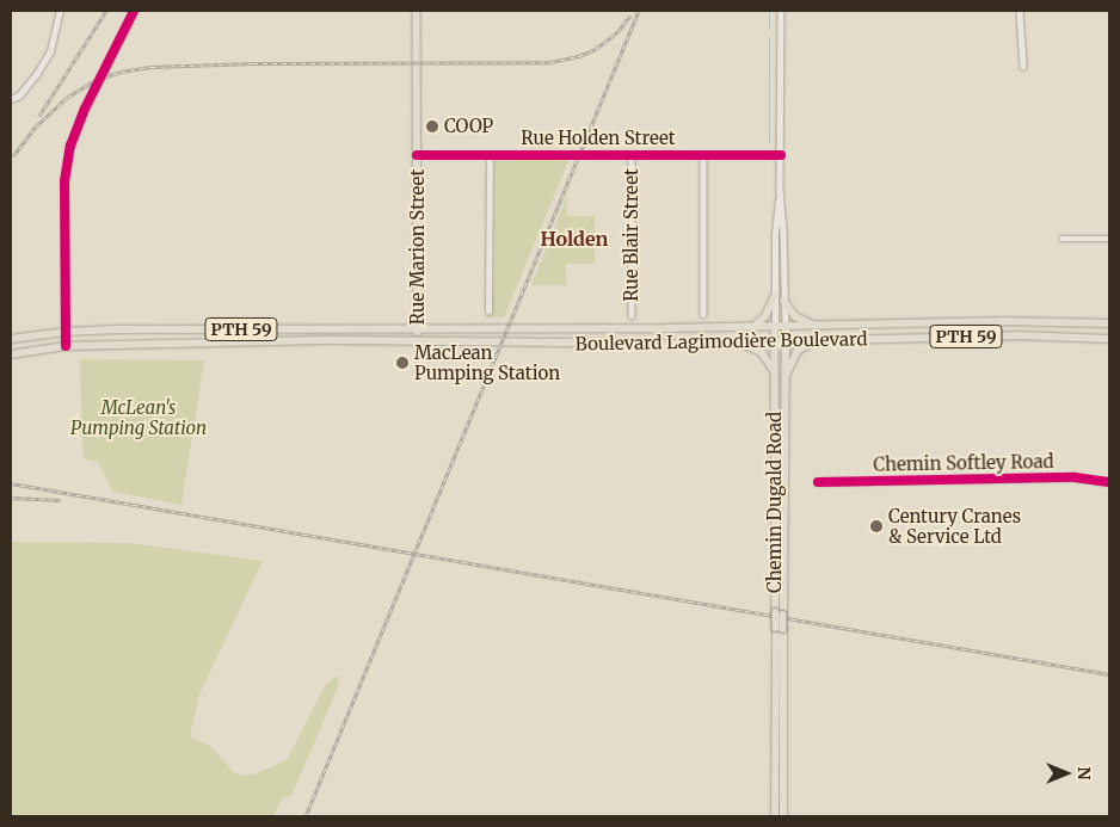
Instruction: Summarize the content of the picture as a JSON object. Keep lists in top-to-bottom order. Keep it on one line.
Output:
{"streets":{"main road":["Rue Marion Street","PTH 59","Boulevard Lagimodière Boulevard","Chemin Dugald Road"],"street":["Rue Holden Street","Rue Blair Street","Chemin Softley Road"]},"crossings":[["Rue Holden Street","Rue Blair Street"],["Rue Holden Street","Rue Marion Street"],["Rue Holden Street","Chemin Dugald Road"],["Rue Marion Street","Boulevard Lagimodière Boulevard"],["Boulevard Lagimodière Boulevard","Chemin Dugald Road"]],"districts":["Holden"],"parks":["McLean's Pumping Station"],"places":["COOP","MacLean Pumping Station","Century Cranes & Service Ltd"],"north":"right"}
